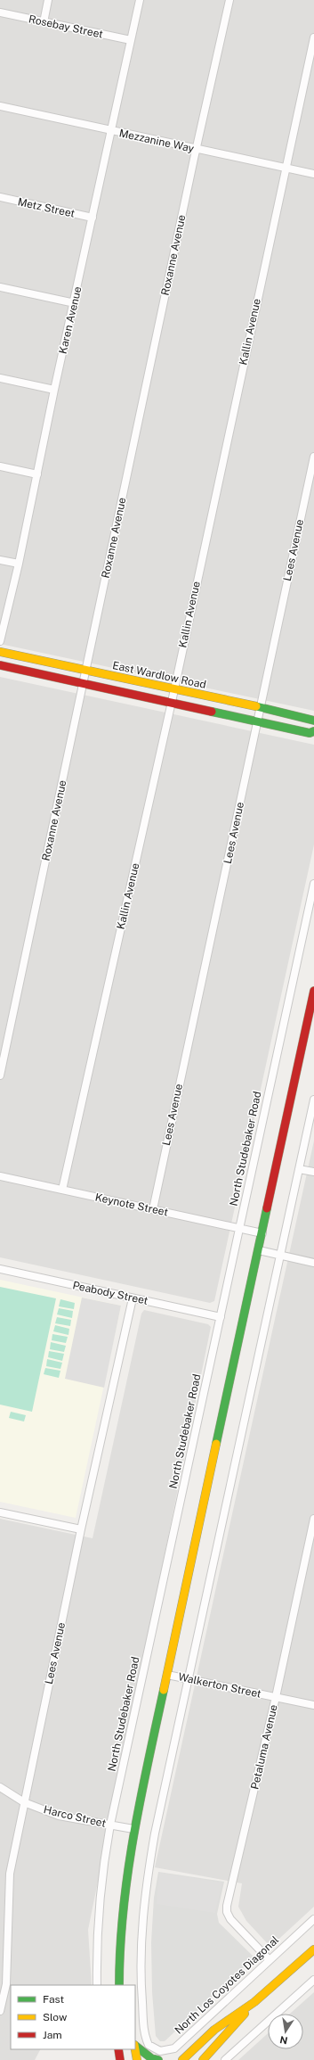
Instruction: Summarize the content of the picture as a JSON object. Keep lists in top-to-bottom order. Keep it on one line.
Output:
{"streets":{"main road":["East Wardlow Road"],"street":["Rosebay Street","Mezzanine Way","Metz Street","Roxanne Avenue","Karen Avenue","Kallin Avenue","Lees Avenue","North Studebaker Road","Keynote Street","Peabody Street","Walkerton Street","Petaluma Avenue","Harco Street","North Los Coyotes Diagonal"]},"crossings":[["Rosebay Street","Karen Avenue"],["Mezzanine Way","Roxanne Avenue"],["Mezzanine Way","Karen Avenue"],["Mezzanine Way","Kallin Avenue"],["Metz Street","Karen Avenue"],["Roxanne Avenue","East Wardlow Road"],["Kallin Avenue","East Wardlow Road"],["Kallin Avenue","Keynote Street"],["Lees Avenue","East Wardlow Road"],["Lees Avenue","Keynote Street"],["Lees Avenue","Peabody Street"],["Lees Avenue","Harco Street"],["North Studebaker Road","Keynote Street"],["North Studebaker Road","Peabody Street"],["North Studebaker Road","Harco Street"],["Walkerton Street","Petaluma Avenue"],["Walkerton Street","North Los Coyotes Diagonal"],["Petaluma Avenue","North Los Coyotes Diagonal"]],"legend":["Fast","Slow","Jam"],"north":"bottom"}
